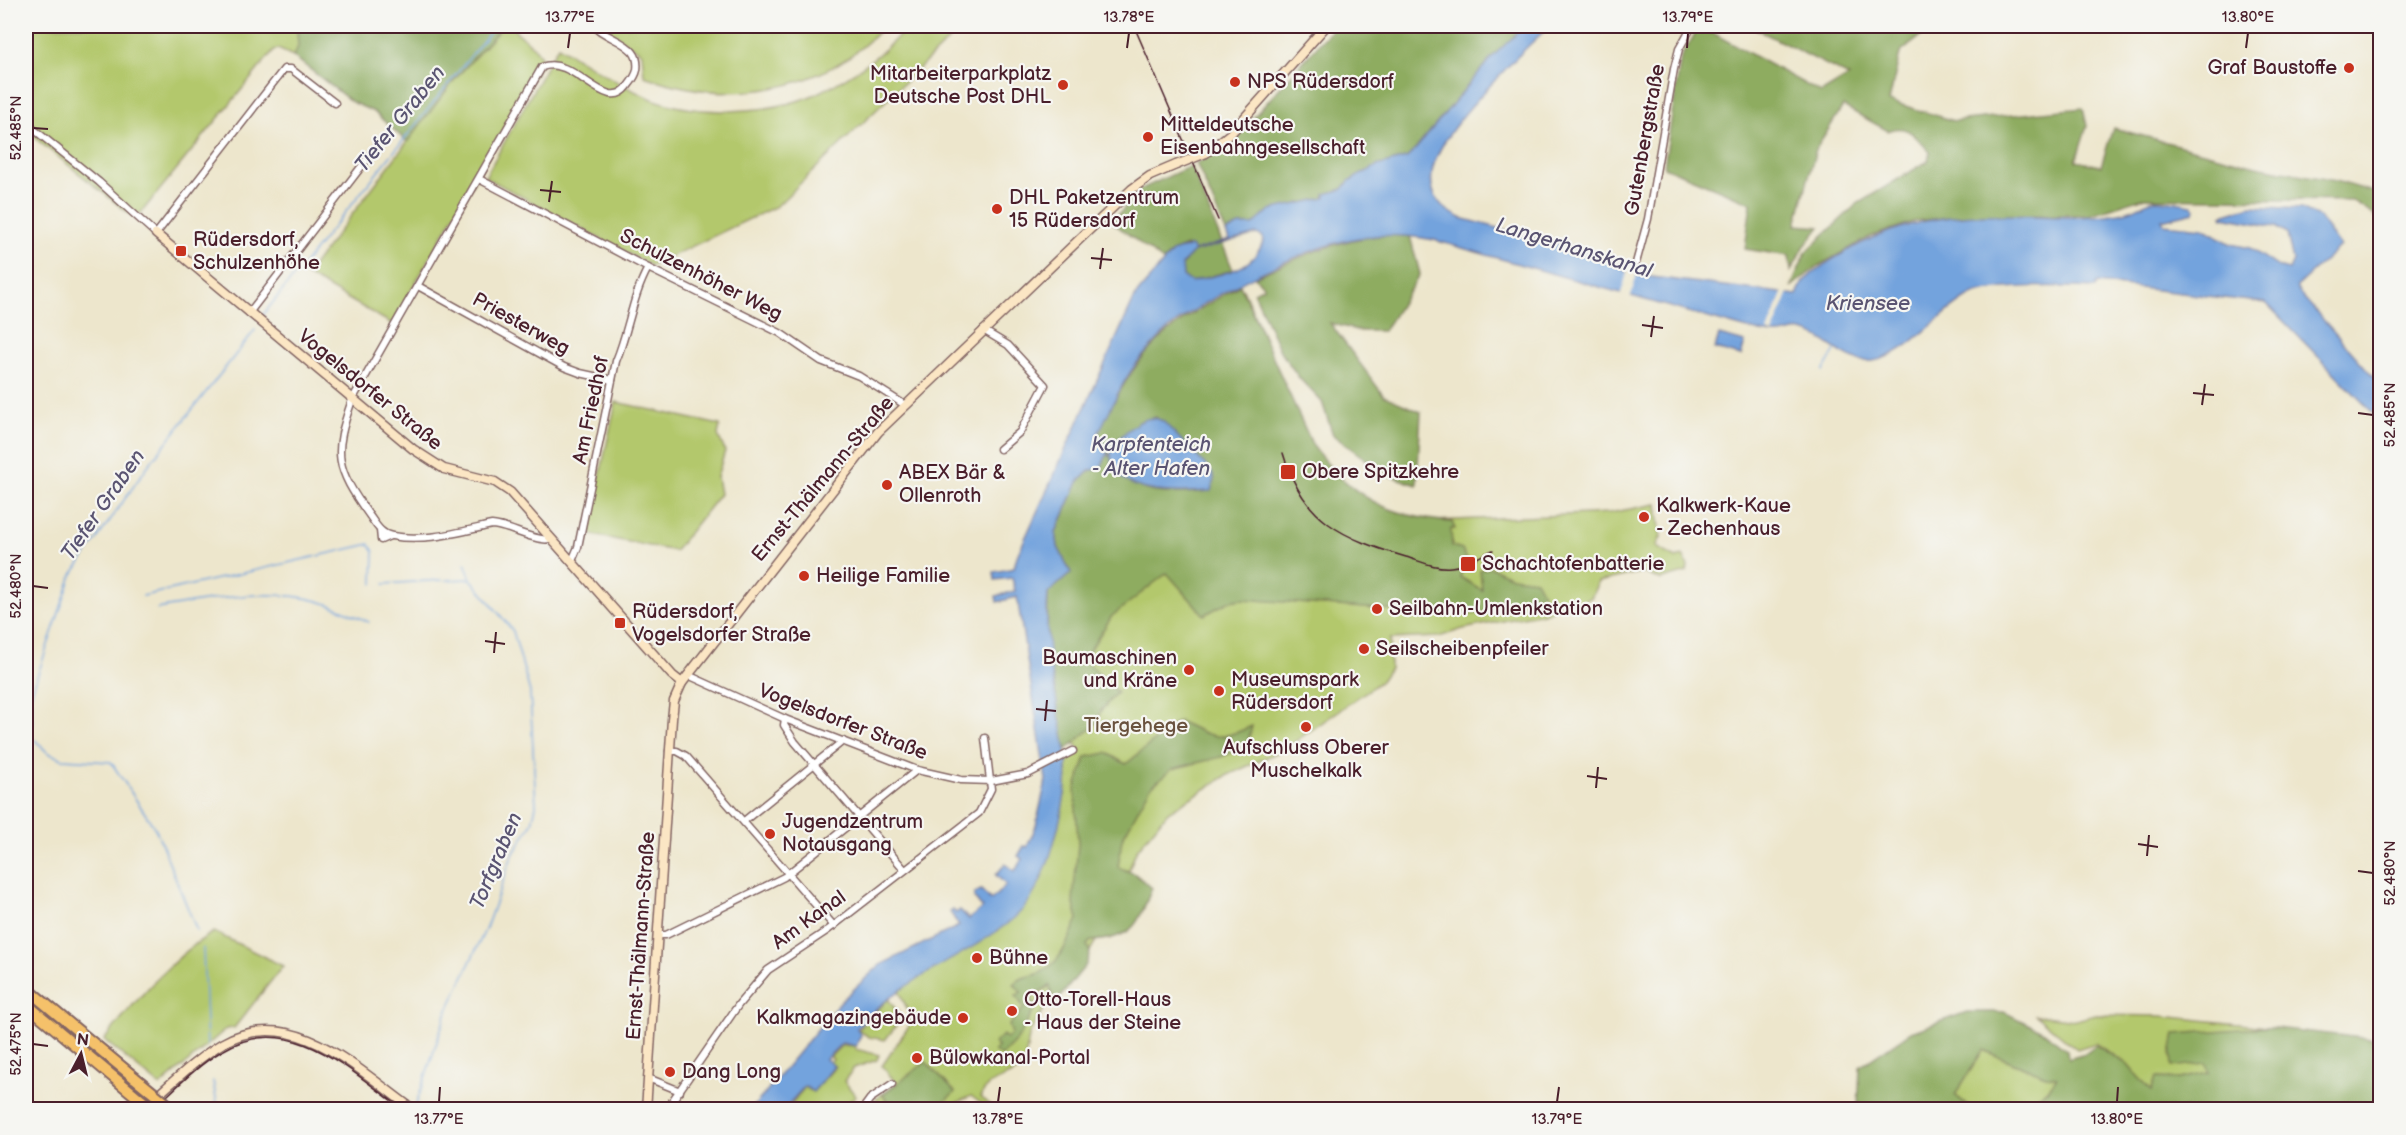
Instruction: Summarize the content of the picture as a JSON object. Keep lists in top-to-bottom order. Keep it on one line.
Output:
{"streets":{"main road":["Vogelsdorfer Straße","Ernst-Thälmann-Straße"],"street":["Gutenbergstraße","Schulzenhöher Weg","Priesterweg","Am Friedhof","Am Kanal"]},"crossings":[["Schulzenhöher Weg","Am Friedhof"],["Schulzenhöher Weg","Ernst-Thälmann-Straße"],["Priesterweg","Am Friedhof"],["Vogelsdorfer Straße","Am Friedhof"],["Vogelsdorfer Straße","Ernst-Thälmann-Straße"],["Vogelsdorfer Straße","Am Kanal"]],"water":["Tiefer Graben","Langerhanskanal","Kriensee","Karpfenteich - Alter Hafen","Torfgraben"],"parks":["Tiergehege"],"places":{"other":["Graf Baustoffe","NPS Rüdersdorf","Mitarbeiterparkplatz Deutsche Post DHL","Mitteldeutsche Eisenbahngesellschaft","DHL Paketzentrum 15 Rüdersdorf","ABEX Bär & Ollenroth","Kalkwerk-Kaue - Zechenhaus","Heilige Familie","Seilbahn-Umlenkstation","Seilscheibenpfeiler","Baumaschinen und Kräne","Museumspark Rüdersdorf","Aufschluss Oberer Muschelkalk","Jugendzentrum Notausgang","Bühne","Otto-Torell-Haus - Haus der Steine","Kalkmagazingebäude","Bülowkanal-Portal","Dang Long"],"transit":["Rüdersdorf, Schulzenhöhe","Obere Spitzkehre","Schachtofenbatterie","Rüdersdorf, Vogelsdorfer Straße"]},"north":"top","coordinates":["13.77°E","13.78°E","13.79°E","13.80°E","52.485°N","52.480°N","52.475°N"]}
